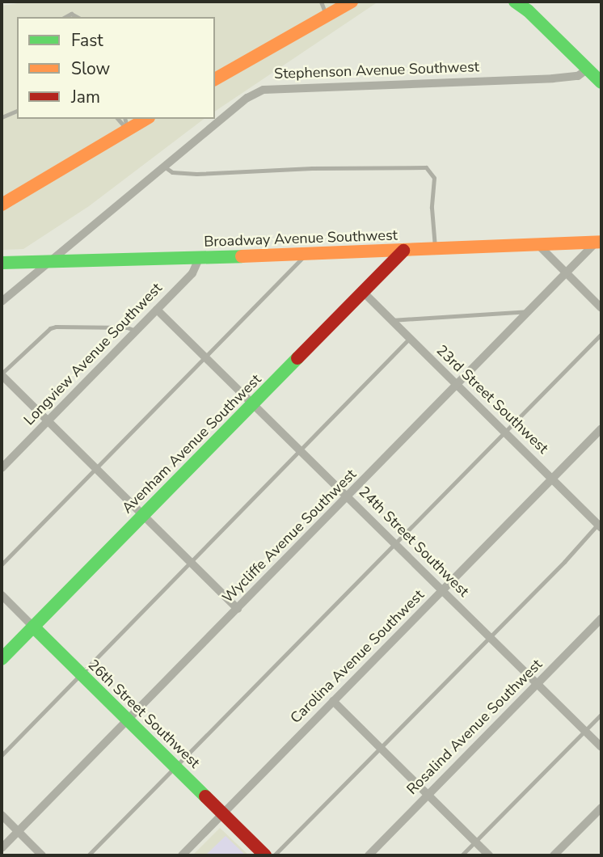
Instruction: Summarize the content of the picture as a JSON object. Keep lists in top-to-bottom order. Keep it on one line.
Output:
{"streets":{"street":["Stephenson Avenue Southwest","Broadway Avenue Southwest","Longview Avenue Southwest","23rd Street Southwest","Avenham Avenue Southwest","Wycliffe Avenue Southwest","24th Street Southwest","Carolina Avenue Southwest","26th Street Southwest","Rosalind Avenue Southwest"]},"crossings":[["Stephenson Avenue Southwest","Broadway Avenue Southwest"],["Broadway Avenue Southwest","Longview Avenue Southwest"],["Broadway Avenue Southwest","Avenham Avenue Southwest"],["Broadway Avenue Southwest","Wycliffe Avenue Southwest"],["Longview Avenue Southwest","24th Street Southwest"],["23rd Street Southwest","Avenham Avenue Southwest"],["23rd Street Southwest","Wycliffe Avenue Southwest"],["23rd Street Southwest","Carolina Avenue Southwest"],["Avenham Avenue Southwest","24th Street Southwest"],["Avenham Avenue Southwest","26th Street Southwest"],["Wycliffe Avenue Southwest","24th Street Southwest"],["Wycliffe Avenue Southwest","26th Street Southwest"],["24th Street Southwest","Carolina Avenue Southwest"],["24th Street Southwest","Rosalind Avenue Southwest"],["Carolina Avenue Southwest","26th Street Southwest"]],"legend":["Fast","Slow","Jam"]}
